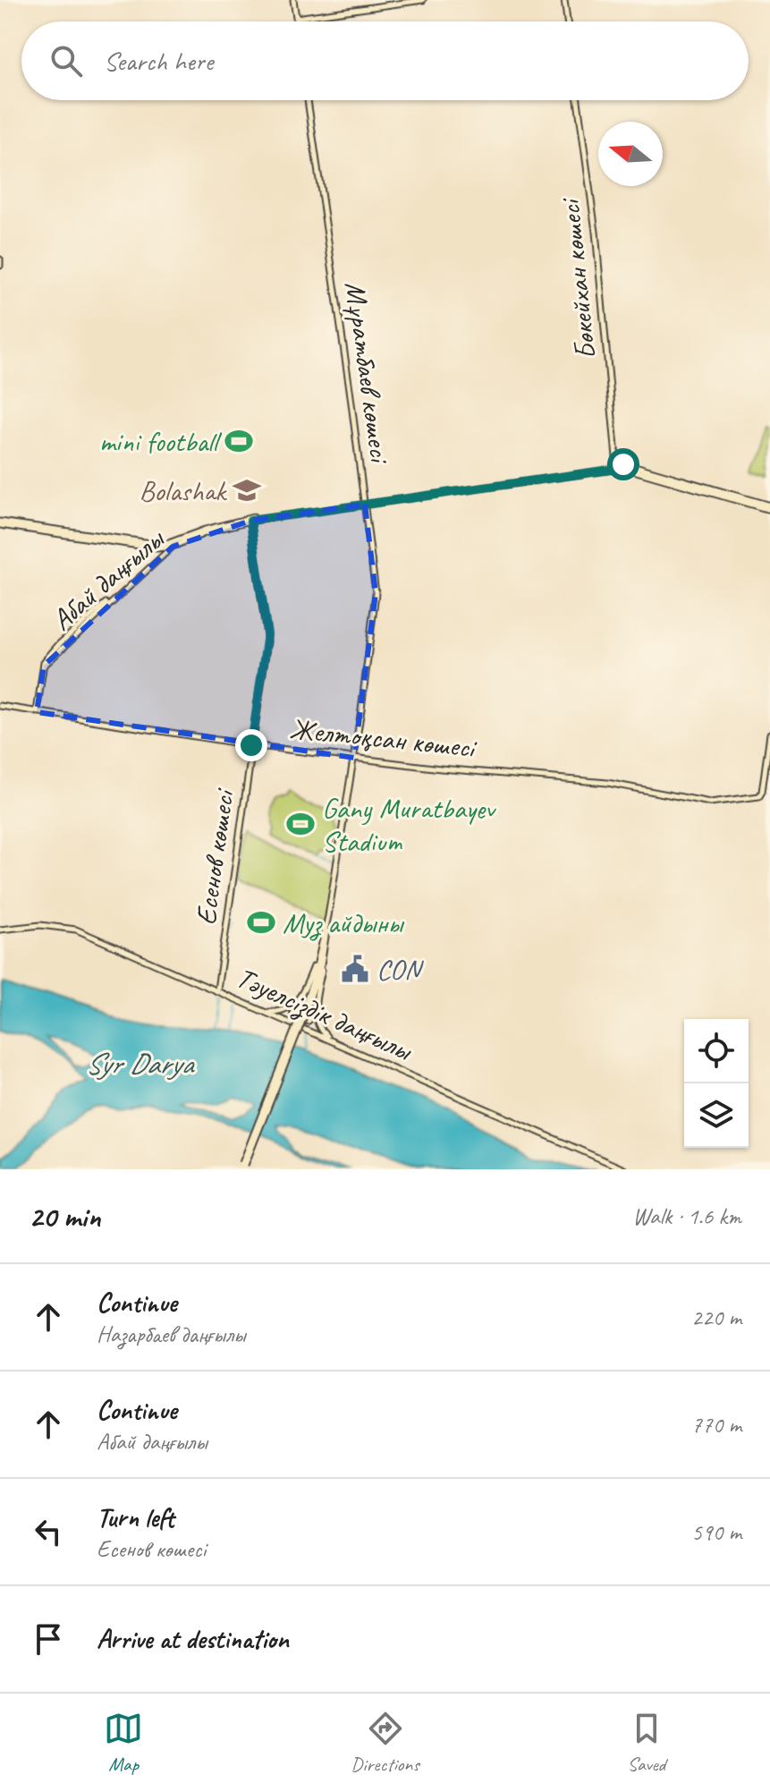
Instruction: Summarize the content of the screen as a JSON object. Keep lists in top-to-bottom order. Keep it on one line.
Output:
{"streets":{"street":["Бөкейхан көшесі","Мұратбаев көшесі","Абай даңғылы","Желтоқсан көшесі","Есенов көшесі","Тәуелсіздік даңғылы"]},"crossings":[["Бөкейхан көшесі","Абай даңғылы"],["Мұратбаев көшесі","Абай даңғылы"],["Мұратбаев көшесі","Желтоқсан көшесі"],["Абай даңғылы","Есенов көшесі"],["Желтоқсан көшесі","Есенов көшесі"],["Есенов көшесі","Тәуелсіздік даңғылы"]],"water":["Syr Darya"],"places":{"sports":["mini football","Gany Muratbayev Stadium","Муз айдыны"],"school or university":["Bolashak"],"public building":["CON"]},"north":"left","page":{"search":"Search here","heading":["20 min","Walk · 1.6 km"],"list":[["Continue","Назарбаев даңғылы","220 m"],["Continue","Абай даңғылы","770 m"],["Turn left","Есенов көшесі","590 m"],"Arrive at destination"],"nav":["Map","Directions","Saved"]}}
